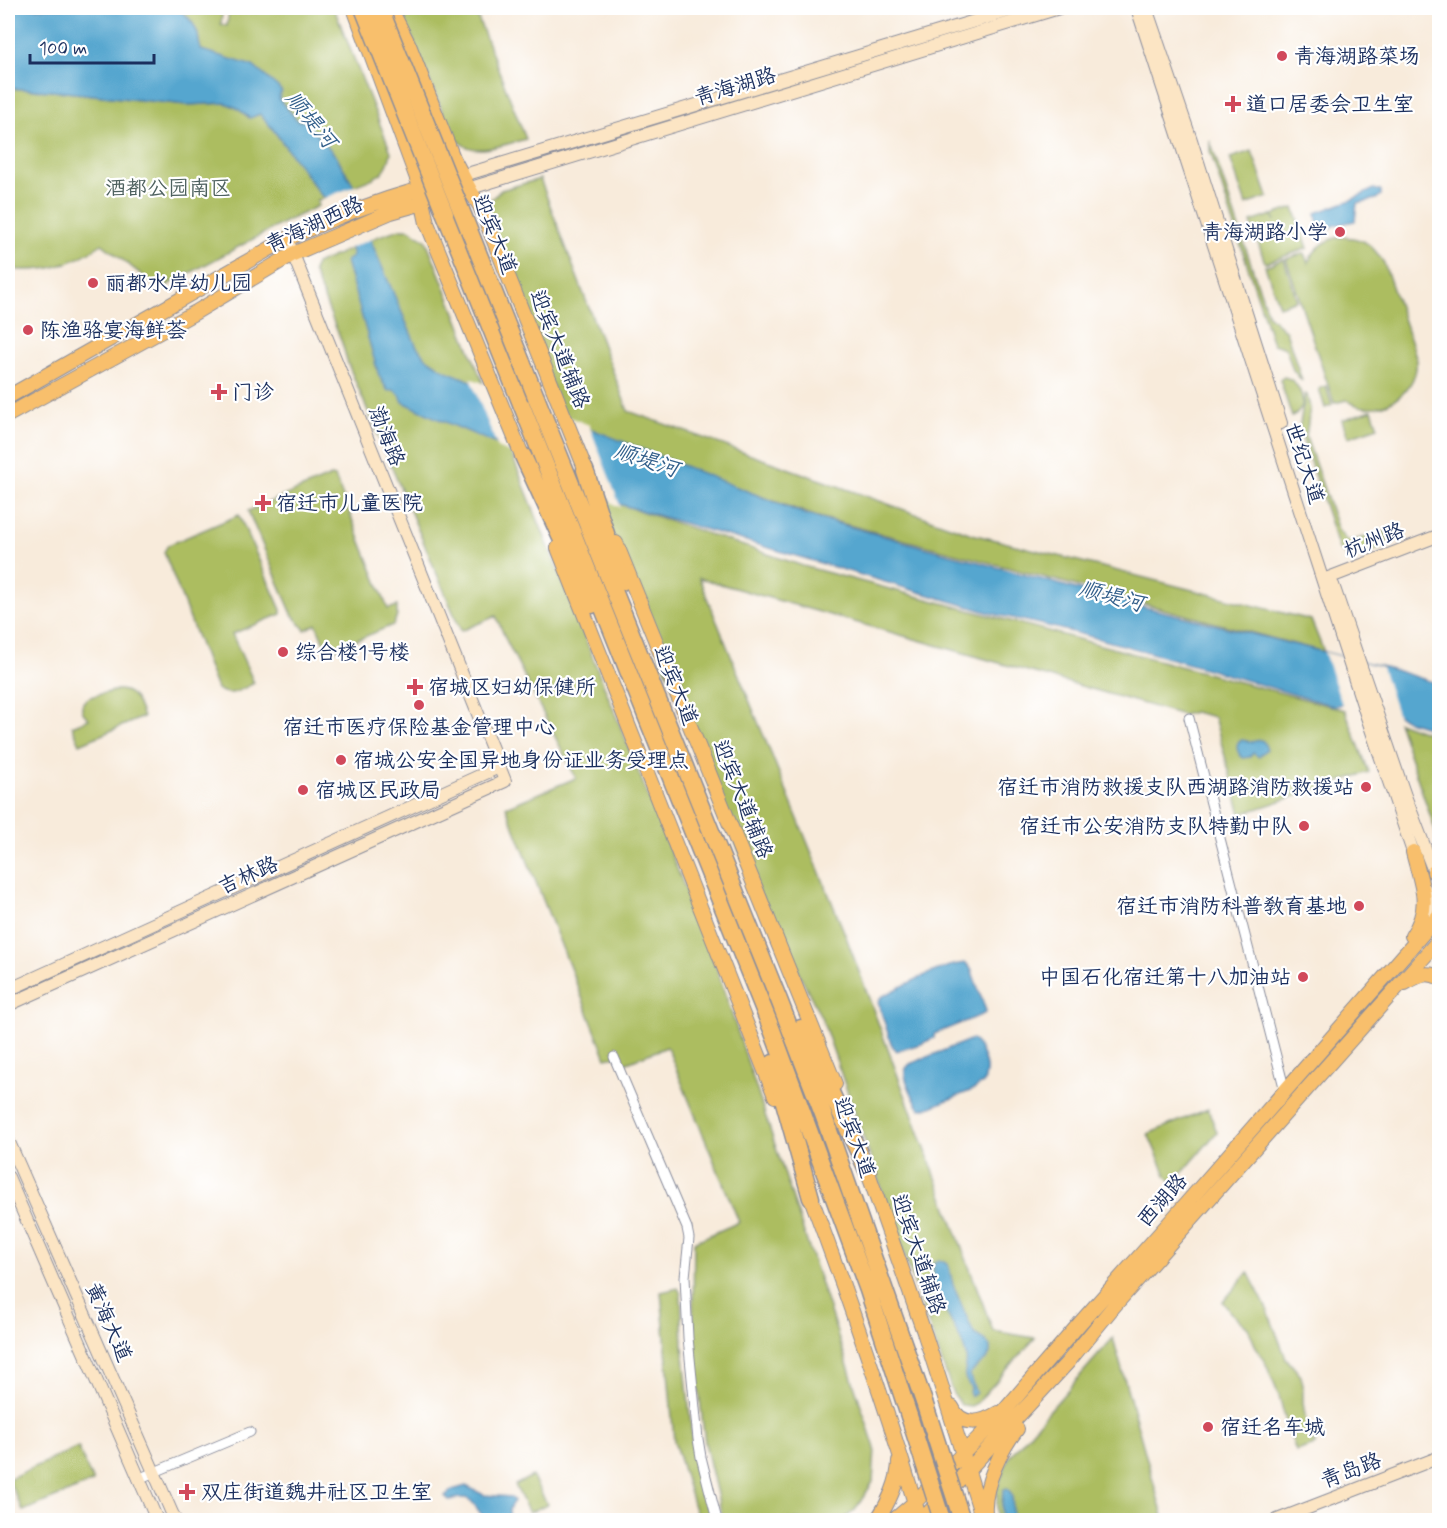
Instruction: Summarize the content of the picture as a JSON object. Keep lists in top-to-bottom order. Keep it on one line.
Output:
{"streets":{"highway":["迎宾大道"],"main road":["青海湖西路","迎宾大道辅路","西湖路"],"street":["青海湖路","渤海路","世纪大道","杭州路","吉林路","黄海大道","青岛路"]},"crossings":[["青海湖路","青海湖西路"],["青海湖路","迎宾大道辅路"],["青海湖西路","渤海路"],["迎宾大道辅路","西湖路"],["渤海路","吉林路"],["世纪大道","杭州路"],["世纪大道","西湖路"]],"water":["顺堤河"],"parks":["酒都公园南区"],"places":{"other":["青海湖路菜场","青海湖路小学","丽都水岸幼儿园","陈渔骆宴海鲜荟","综合楼1号楼","宿迁市医疗保险基金管理中心","宿城公安全国异地身份证业务受理点","宿迁市消防救援支队西湖路消防救援站","宿城区民政局","宿迁市公安消防支队特勤中队","宿迁市消防科普教育基地","中国石化宿迁第十八加油站","宿迁名车城"],"health":["道口居委会卫生室","门诊","宿迁市儿童医院","宿城区妇幼保健所","双庄街道魏井社区卫生室"]},"scale_bar":"100 m"}
